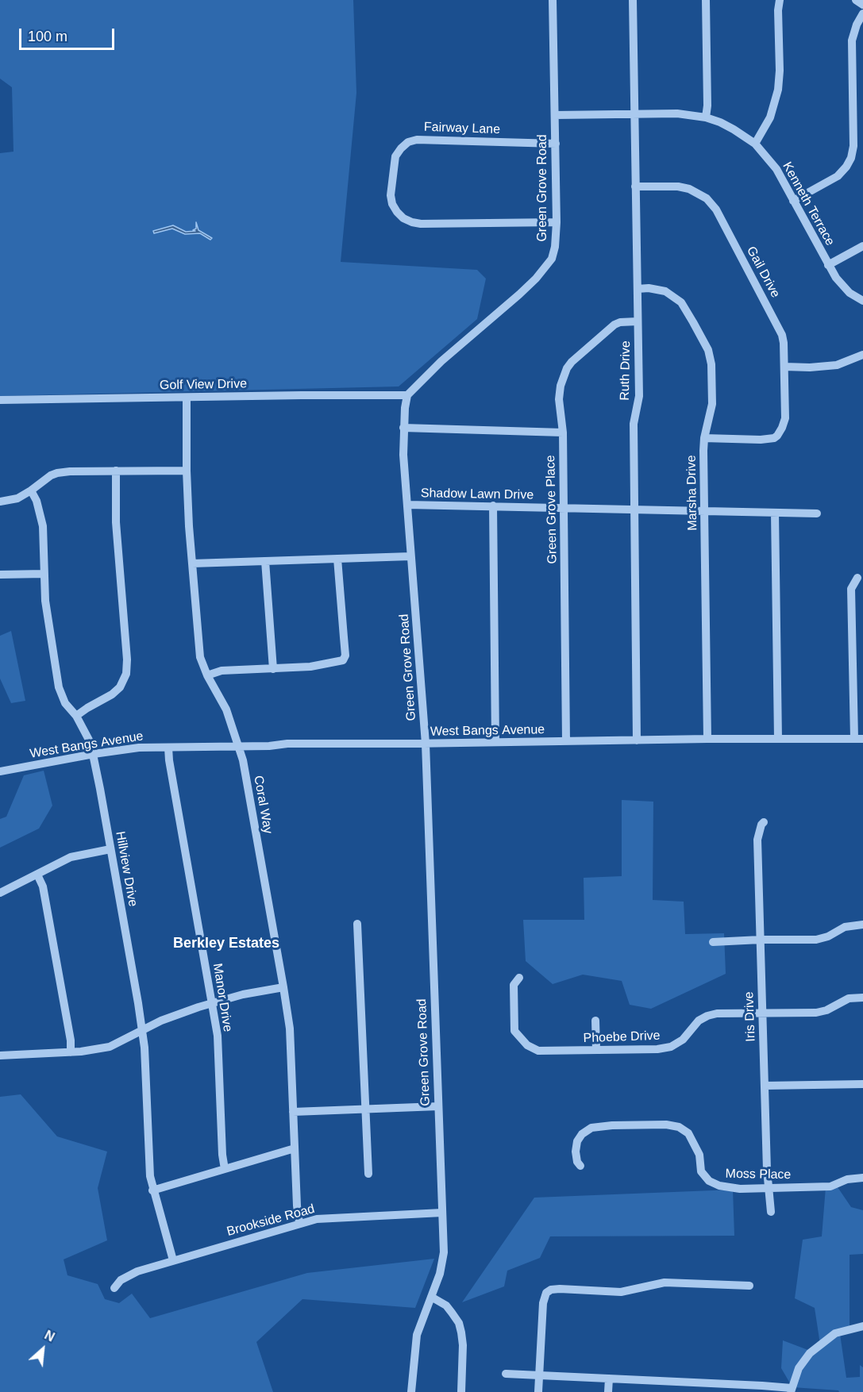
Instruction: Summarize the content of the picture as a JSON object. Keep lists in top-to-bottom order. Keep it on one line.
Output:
{"streets":{"street":["Fairway Lane","Green Grove Road","Kenneth Terrace","Gail Drive","Ruth Drive","Golf View Drive","Marsha Drive","Shadow Lawn Drive","Green Grove Place","West Bangs Avenue","Coral Way","Hillview Drive","Manor Drive","Iris Drive","Phoebe Drive","Moss Place","Brookside Road"]},"crossings":[["Fairway Lane","Green Grove Road"],["Green Grove Road","Kenneth Terrace"],["Green Grove Road","Golf View Drive"],["Green Grove Road","Shadow Lawn Drive"],["Green Grove Road","West Bangs Avenue"],["Green Grove Road","Brookside Road"],["Kenneth Terrace","Ruth Drive"],["Gail Drive","Ruth Drive"],["Gail Drive","Marsha Drive"],["Ruth Drive","Marsha Drive"],["Ruth Drive","Shadow Lawn Drive"],["Ruth Drive","Green Grove Place"],["Ruth Drive","West Bangs Avenue"],["Golf View Drive","Coral Way"],["Marsha Drive","Shadow Lawn Drive"],["Marsha Drive","West Bangs Avenue"],["Shadow Lawn Drive","Green Grove Place"],["Green Grove Place","West Bangs Avenue"],["West Bangs Avenue","Coral Way"],["West Bangs Avenue","Hillview Drive"],["West Bangs Avenue","Manor Drive"],["Coral Way","Brookside Road"],["Hillview Drive","Brookside Road"],["Iris Drive","Phoebe Drive"],["Iris Drive","Moss Place"]],"districts":["Berkley Estates"],"scale_bar":"100 m","north":"top right"}
